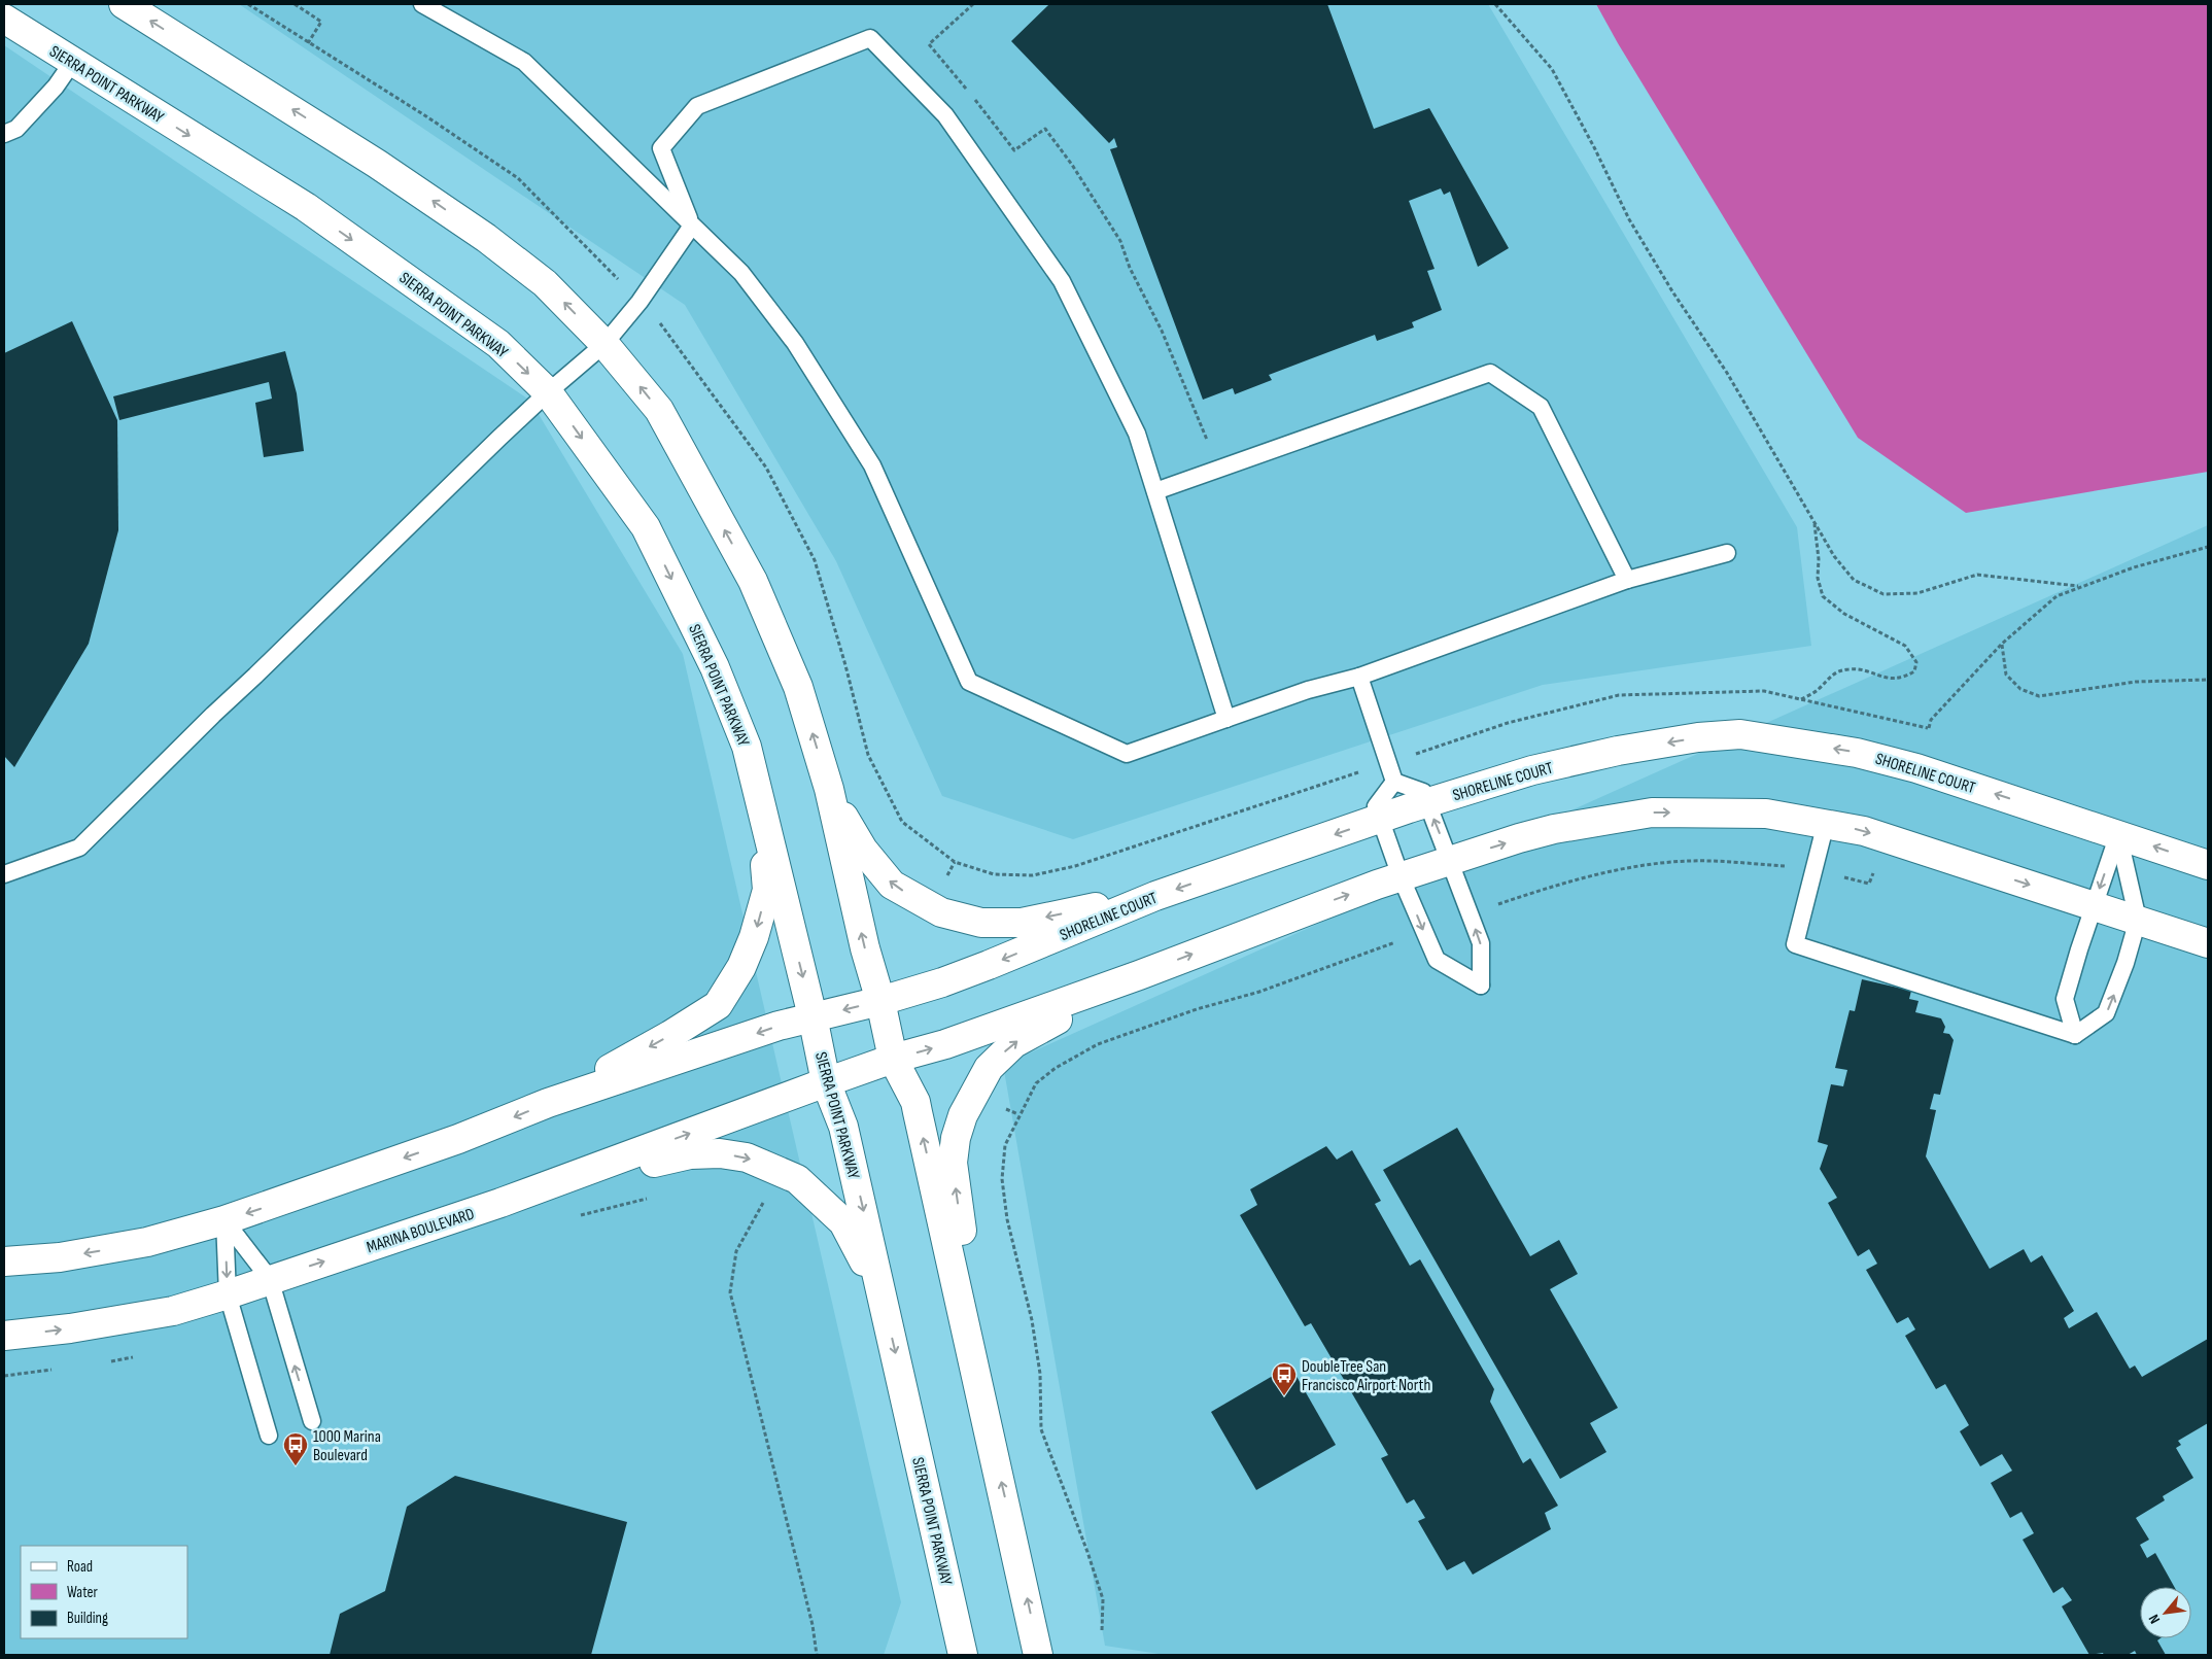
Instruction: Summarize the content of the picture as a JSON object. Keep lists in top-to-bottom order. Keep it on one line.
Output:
{"streets":{"street":["SIERRA POINT PARKWAY","SHORELINE COURT","MARINA BOULEVARD"]},"crossings":[["SIERRA POINT PARKWAY","SHORELINE COURT"],["SIERRA POINT PARKWAY","MARINA BOULEVARD"]],"places":{"bus stop":["DoubleTree San Francisco Airport North","1000 Marina Boulevard"]},"legend":["Road","Water","Building"],"north":"bottom left"}
